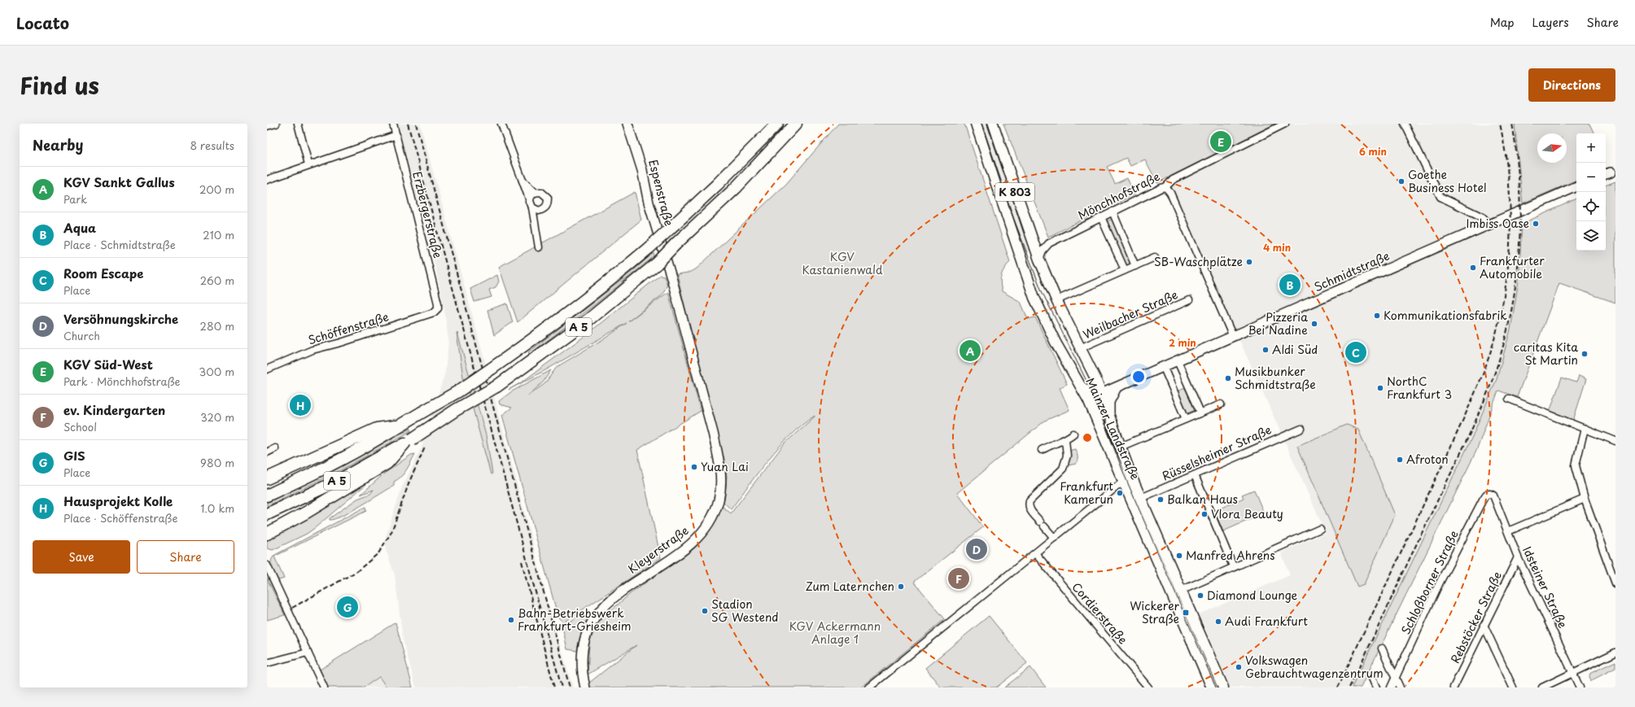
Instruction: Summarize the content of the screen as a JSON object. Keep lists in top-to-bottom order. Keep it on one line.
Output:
{"streets":{"highway":["A 5"],"main road":["K 803","Mainzer Landstraße"],"street":["Espenstraße","Mönchhofstraße","Erzbergerstraße","Schmidtstraße","Weilbacher Straße","Schöffenstraße","Rüsselsheimer Straße","Kleyerstraße","Schloßborner Straße","Idsteiner Straße","Cordierstraße","Rebstöcker Straße"]},"crossings":[["Espenstraße","Kleyerstraße"],["Erzbergerstraße","Schöffenstraße"],["Schmidtstraße","Mainzer Landstraße"],["Weilbacher Straße","Mainzer Landstraße"],["Mainzer Landstraße","Rüsselsheimer Straße"],["Schloßborner Straße","Idsteiner Straße"],["Idsteiner Straße","Rebstöcker Straße"]],"parks":["KGV Kastanienwald","KGV Ackermann Anlage 1"],"places":{"other":["Goethe Business Hotel","Imbiss Oase","SB-Waschplätze","Frankfurter Automobile","Kommunikationsfabrik","Pizzeria Bei Nadine","Aldi Süd","caritas Kita St Martin","Musikbunker Schmidtstraße","NorthC Frankfurt 3","Afroton","Yuan Lai","Frankfurt Kamerun","Balkan Haus","Vlora Beauty","Manfred Ahrens","Zum Laternchen","Diamond Lounge","Stadion SG Westend","Bahn-Betriebswerk Frankfurt-Griesheim","Audi Frankfurt","Volkswagen Gebrauchtwagenzentrum"],"transit":["Wickerer Straße"]},"north":"right","page":{"header":"Locato","nav":["Map","Layers","Share"],"title":"Find us","buttons":["Directions",["Save","Share"]],"heading":["Nearby","8 results"],"pins":["E","B","A","C","H","D","F","G"],"map_buttons":["+","−"],"list":[{"mark":"A","name":"KGV Sankt Gallus","note":"Park","value":"200 m"},{"mark":"B","name":"Aqua","note":"Place · Schmidtstraße","value":"210 m"},{"mark":"C","name":"Room Escape","note":"Place","value":"260 m"},{"mark":"D","name":"Versöhnungskirche","note":"Church","value":"280 m"},{"mark":"E","name":"KGV Süd-West","note":"Park · Mönchhofstraße","value":"300 m"},{"mark":"F","name":"ev. Kindergarten","note":"School","value":"320 m"},{"mark":"G","name":"GIS","note":"Place","value":"980 m"},{"mark":"H","name":"Hausprojekt Kolle","note":"Place · Schöffenstraße","value":"1.0 km"}]},"rings":["6 min","4 min","2 min"]}
